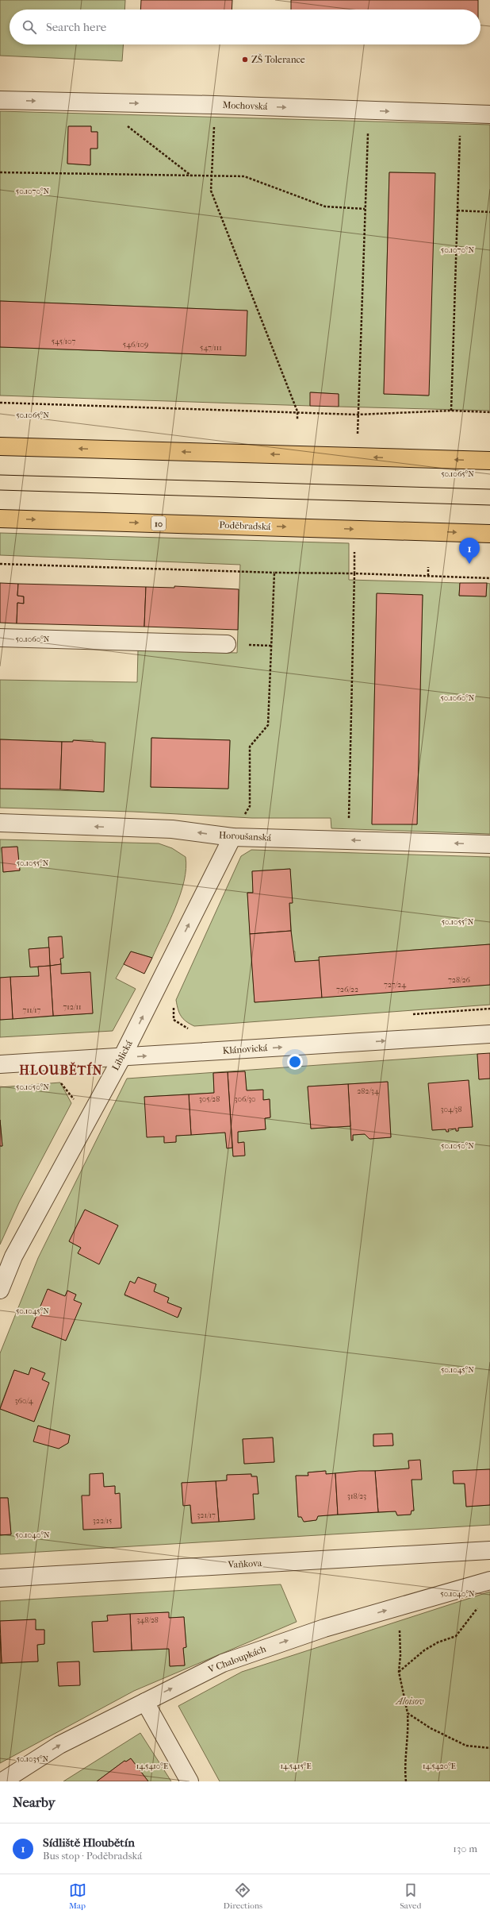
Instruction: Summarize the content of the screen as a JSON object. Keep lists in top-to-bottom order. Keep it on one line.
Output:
{"streets":{"main road":["10","Poděbradská"],"street":["Mochovská","Horoušanská","Klánovická","Liblická","Vaňkova","V Chaloupkách"]},"crossings":[["Horoušanská","Liblická"],["Klánovická","Liblická"]],"one_way":["Mochovská","Horoušanská","Klánovická","Liblická","V Chaloupkách"],"districts":["HLOUBĚTÍN"],"parks":["Aloisov"],"places":["ZŠ Tolerance"],"house_numbers":["545/107","546/109","547/111","728/26","727/24","726/22","712/11","711/17","282/34","305/28","306/30","304/38","360/4","318/23","321/17","322/15","348/28"],"page":{"search":"Search here","pins":"1","heading":"Nearby","list":[{"mark":"1","name":"Sídliště Hloubětín","note":"Bus stop · Poděbradská","value":"130 m"}],"nav":["Map","Directions","Saved"]},"coordinates":["50.1070°N","50.1065°N","50.1060°N","50.1055°N","50.1050°N","50.1045°N","50.1040°N","50.1035°N","14.5410°E","14.5415°E","14.5420°E"]}
